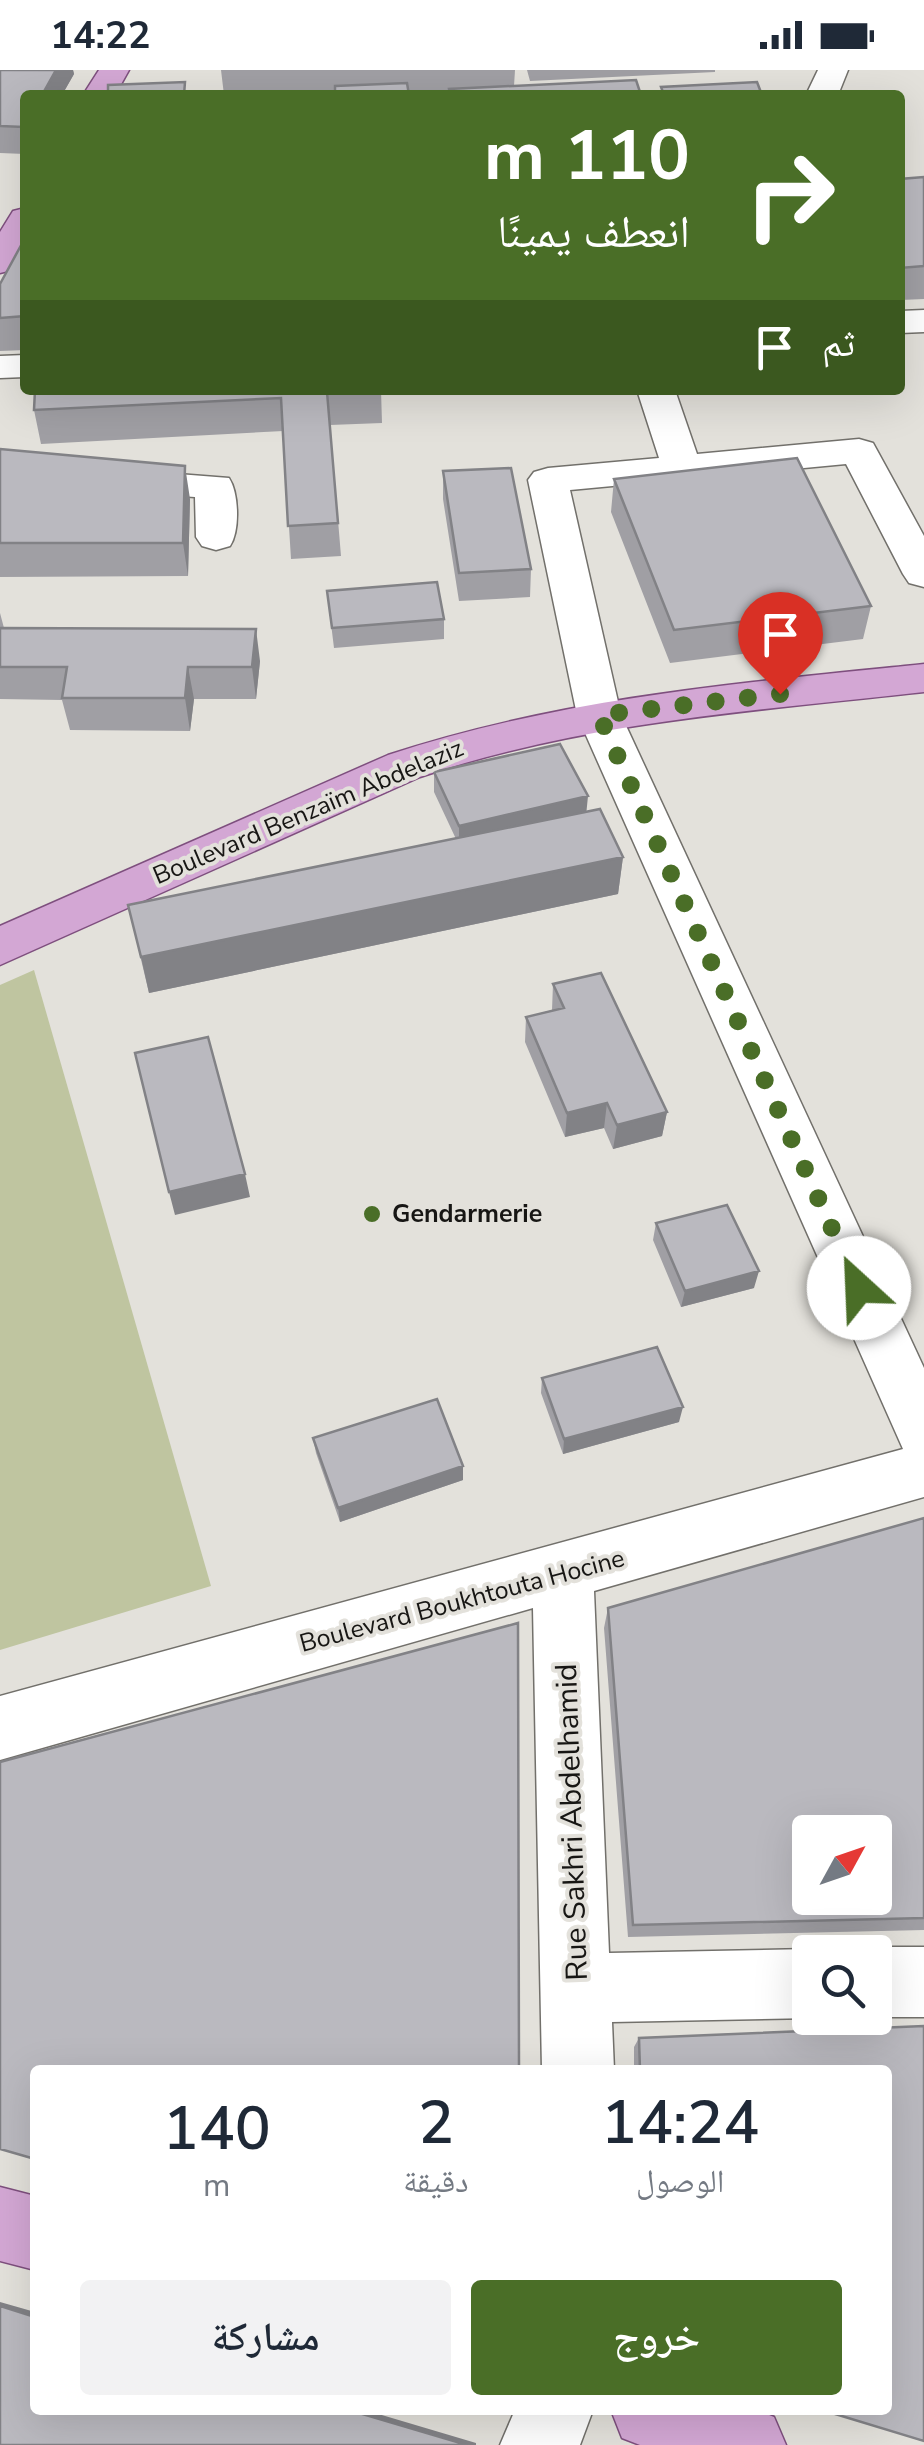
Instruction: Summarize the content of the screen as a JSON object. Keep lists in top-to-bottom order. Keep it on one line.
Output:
{"streets":{"main road":["Boulevard Benzaïm Abdelaziz"],"street":["Boulevard Boukhtouta Hocine","Rue Sakhri Abdelhamid"]},"crossings":[["Boulevard Boukhtouta Hocine","Rue Sakhri Abdelhamid"]],"places":["Gendarmerie"],"north":"top right","page":{"status":"14:22","turn":["110 m","انعطف يمينًا"],"then":"ثم","eta":["14:24","الوصول","2","دقيقة","140","m"],"buttons":["خروج","مشاركة"]}}
